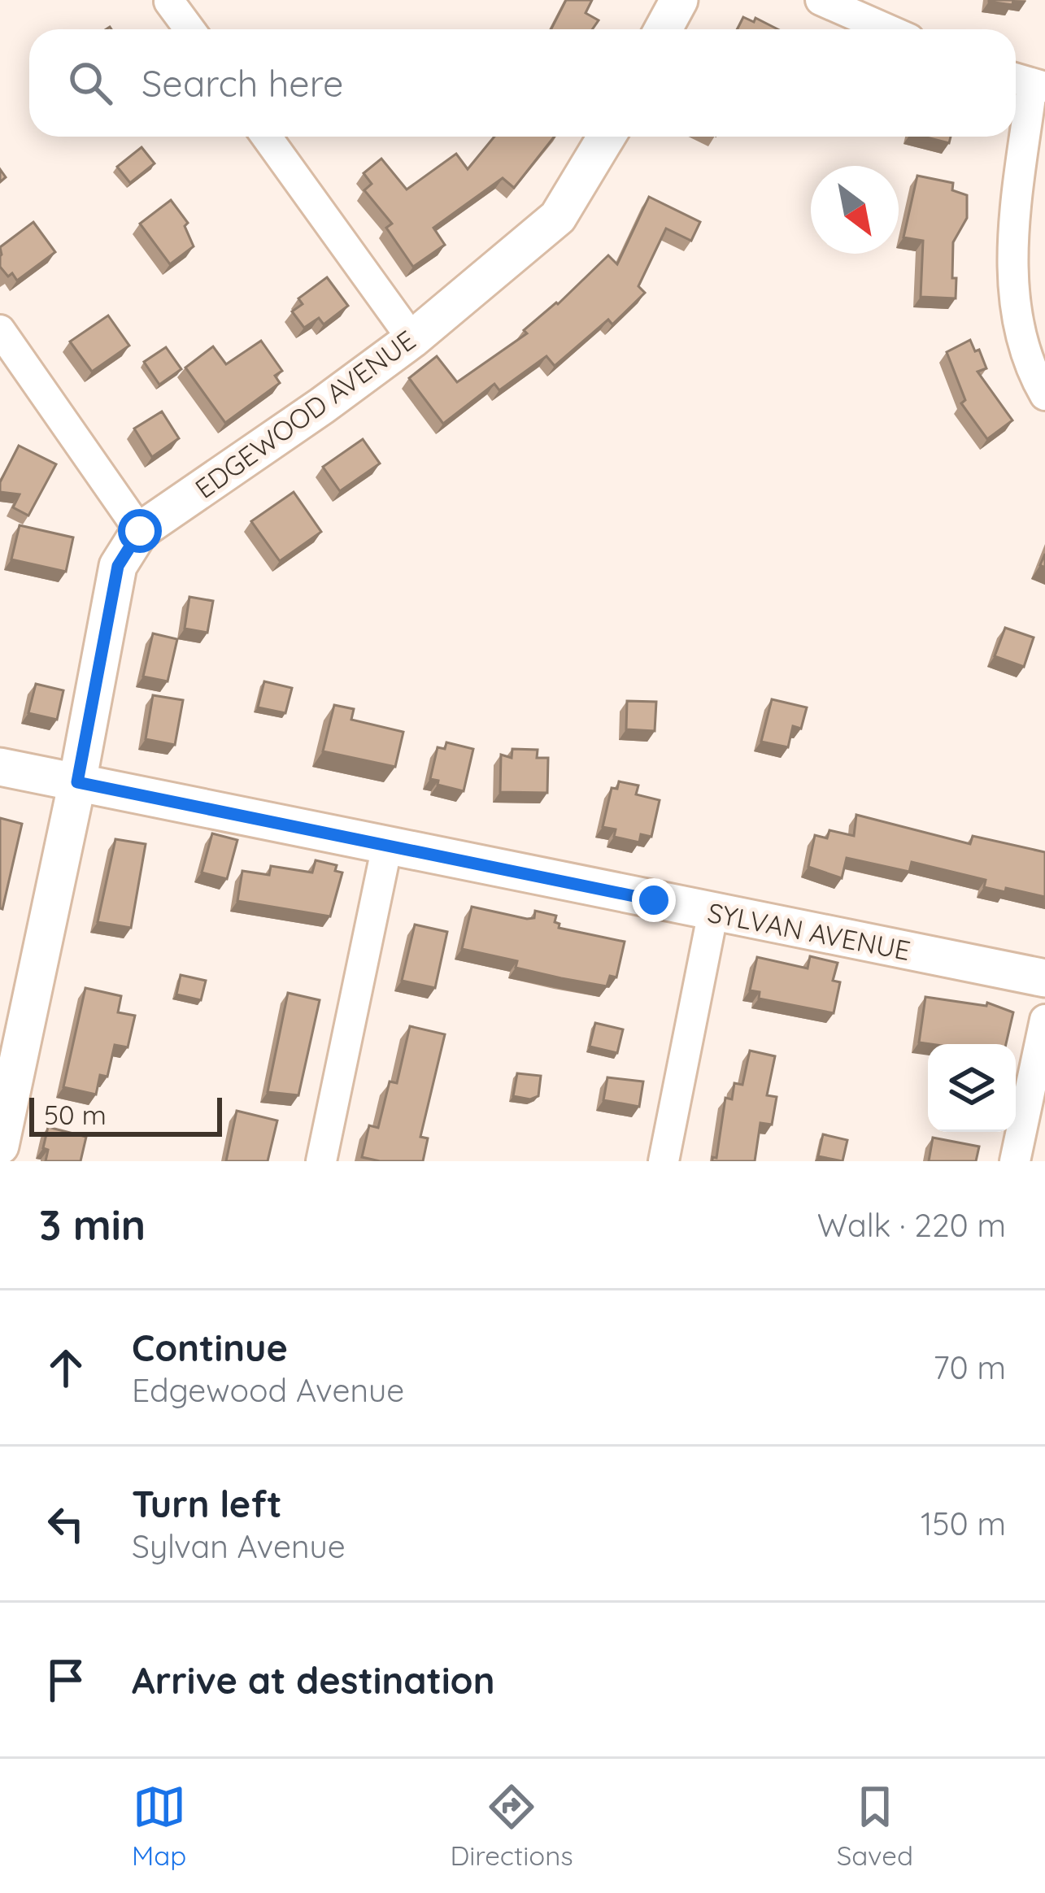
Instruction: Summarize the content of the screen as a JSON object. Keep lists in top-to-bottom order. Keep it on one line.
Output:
{"streets":{"street":["EDGEWOOD AVENUE","SYLVAN AVENUE"]},"crossings":[["EDGEWOOD AVENUE","SYLVAN AVENUE"]],"scale_bar":"50 m","north":"bottom right","page":{"search":"Search here","scale":"50 m","heading":["3 min","Walk · 220 m"],"list":[["Continue","Edgewood Avenue","70 m"],["Turn left","Sylvan Avenue","150 m"],"Arrive at destination"],"nav":["Map","Directions","Saved"]}}
